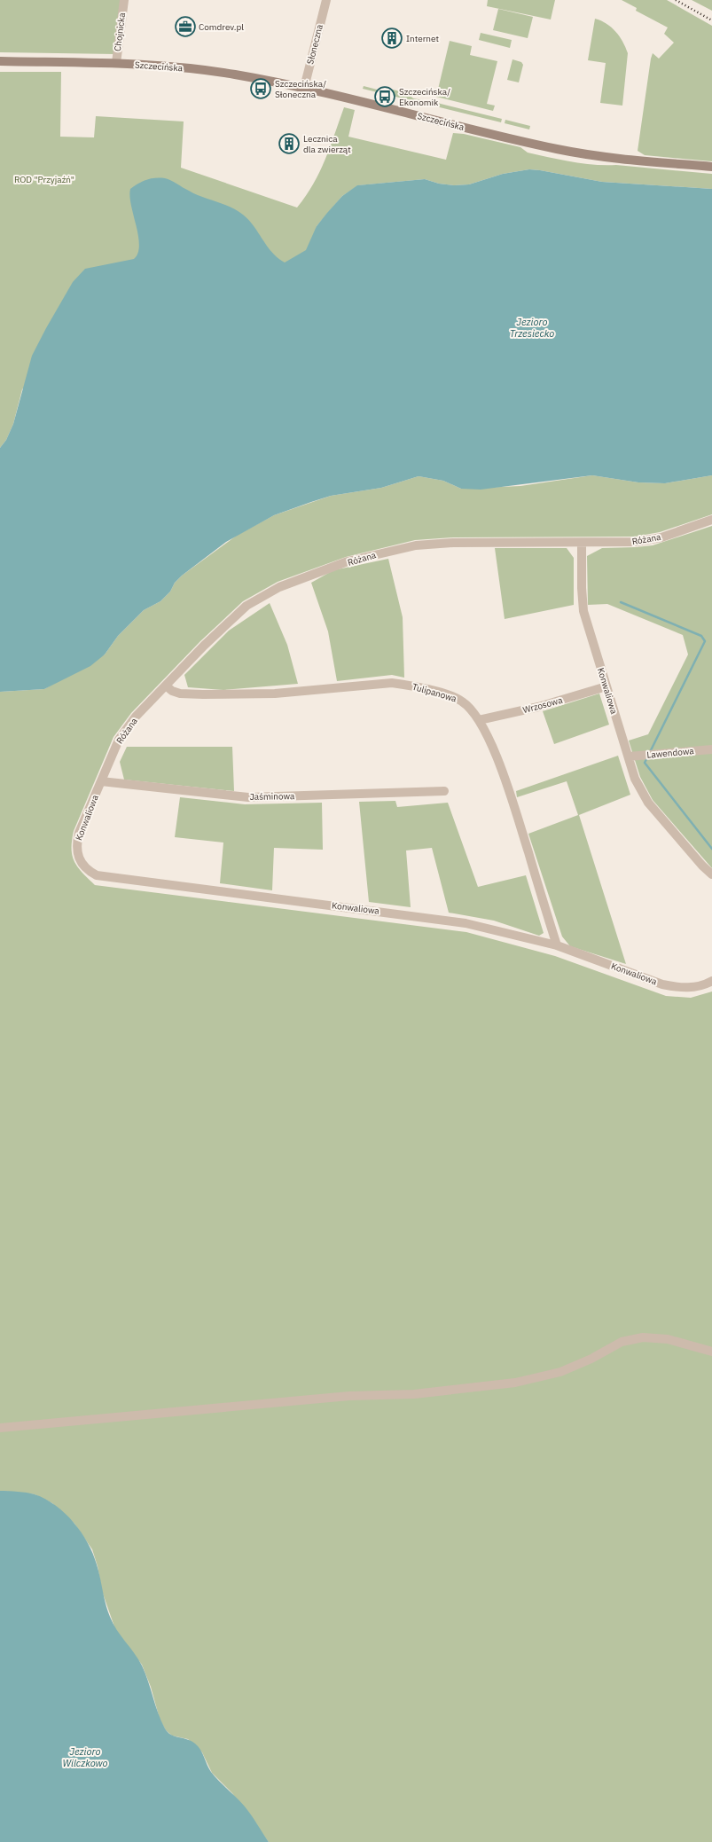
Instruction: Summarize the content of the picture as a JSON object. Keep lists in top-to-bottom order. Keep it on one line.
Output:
{"streets":{"street":["Chojnicka","Słoneczna","Szczecińska","Różana","Konwaliowa","Tulipanowa","Wrzosowa","Lawendowa","Jaśminowa"]},"crossings":[["Chojnicka","Szczecińska"],["Słoneczna","Szczecińska"],["Różana","Konwaliowa"],["Różana","Tulipanowa"],["Różana","Jaśminowa"],["Konwaliowa","Tulipanowa"],["Konwaliowa","Wrzosowa"],["Konwaliowa","Lawendowa"],["Konwaliowa","Jaśminowa"],["Tulipanowa","Wrzosowa"]],"water":["Jezioro Trzesiecko","Jezioro Wilczkowo"],"parks":["ROD \"Przyjaźń\""],"places":{"office":["Comdrev.pl"],"building":["Internet","Lecznica dla zwierząt"],"bus stop":["Szczecińska/ Słoneczna","Szczecińska/ Ekonomik"]}}
